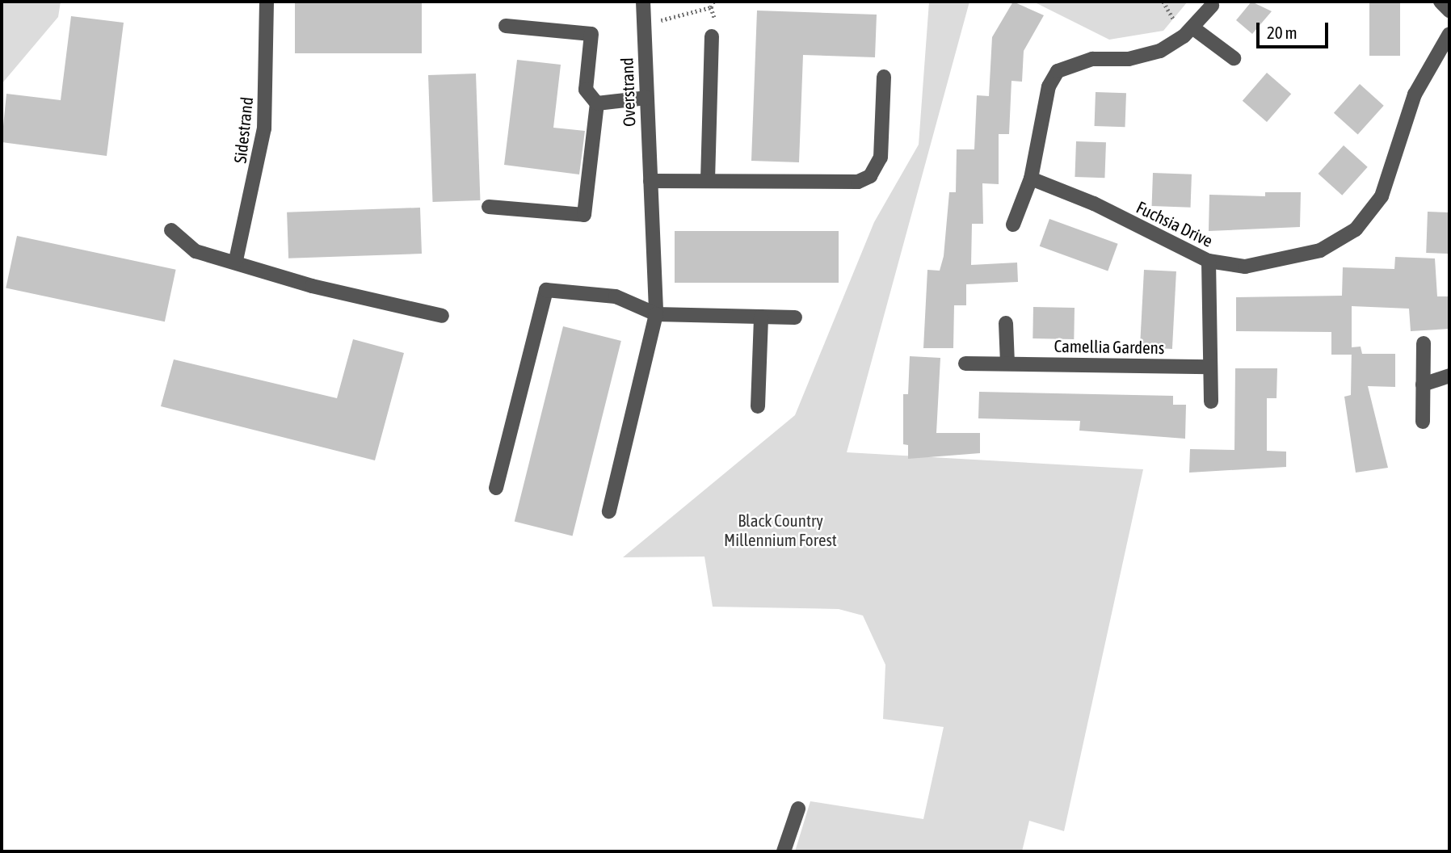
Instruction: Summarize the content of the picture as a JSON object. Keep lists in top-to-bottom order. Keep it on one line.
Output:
{"streets":{"street":["Overstrand","Sidestrand","Fuchsia Drive","Camellia Gardens"]},"parks":["Black Country Millennium Forest"],"scale_bar":"20 m"}
